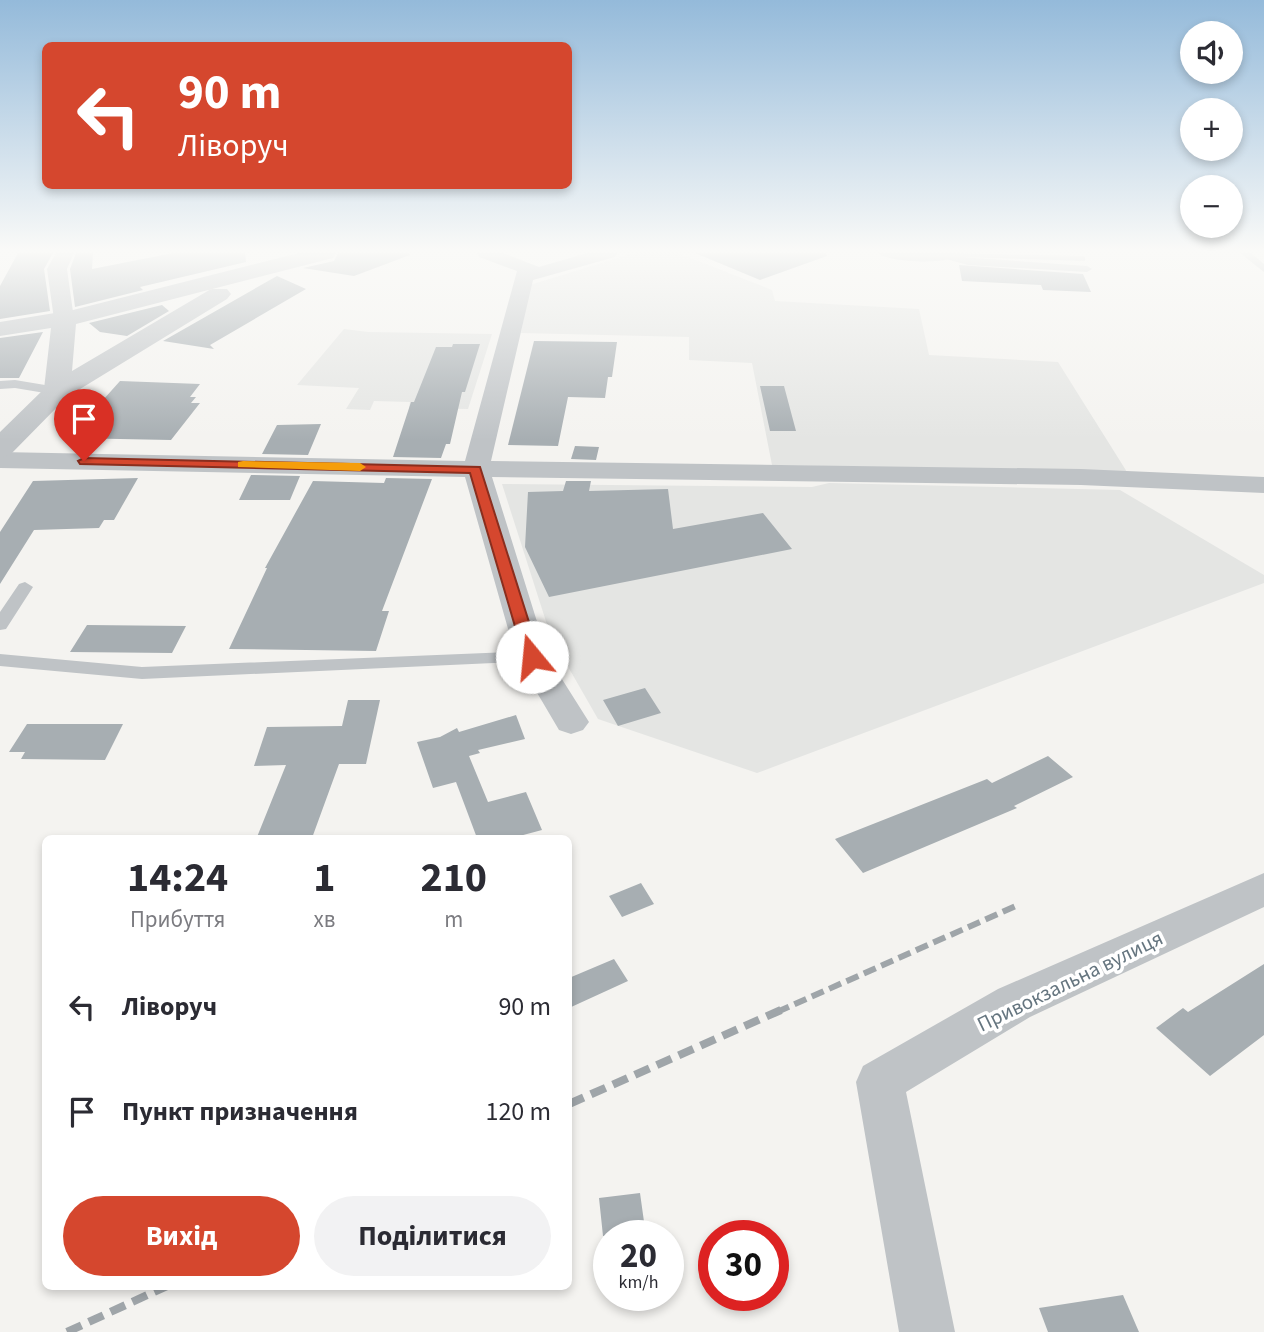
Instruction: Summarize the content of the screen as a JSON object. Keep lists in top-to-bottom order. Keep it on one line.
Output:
{"streets":{"street":["Привокзальна вулиця"]},"page":{"map_buttons":["+","−"],"turn":["90 m","Ліворуч"],"eta":["14:24","Прибуття","1","хв","210","m"],"list":[{"name":"Ліворуч","value":"90 m"},{"name":"Пункт призначення","value":"120 m"}],"buttons":["Вихід","Поділитися"],"speed":"20 km/h","limit":"30"}}
